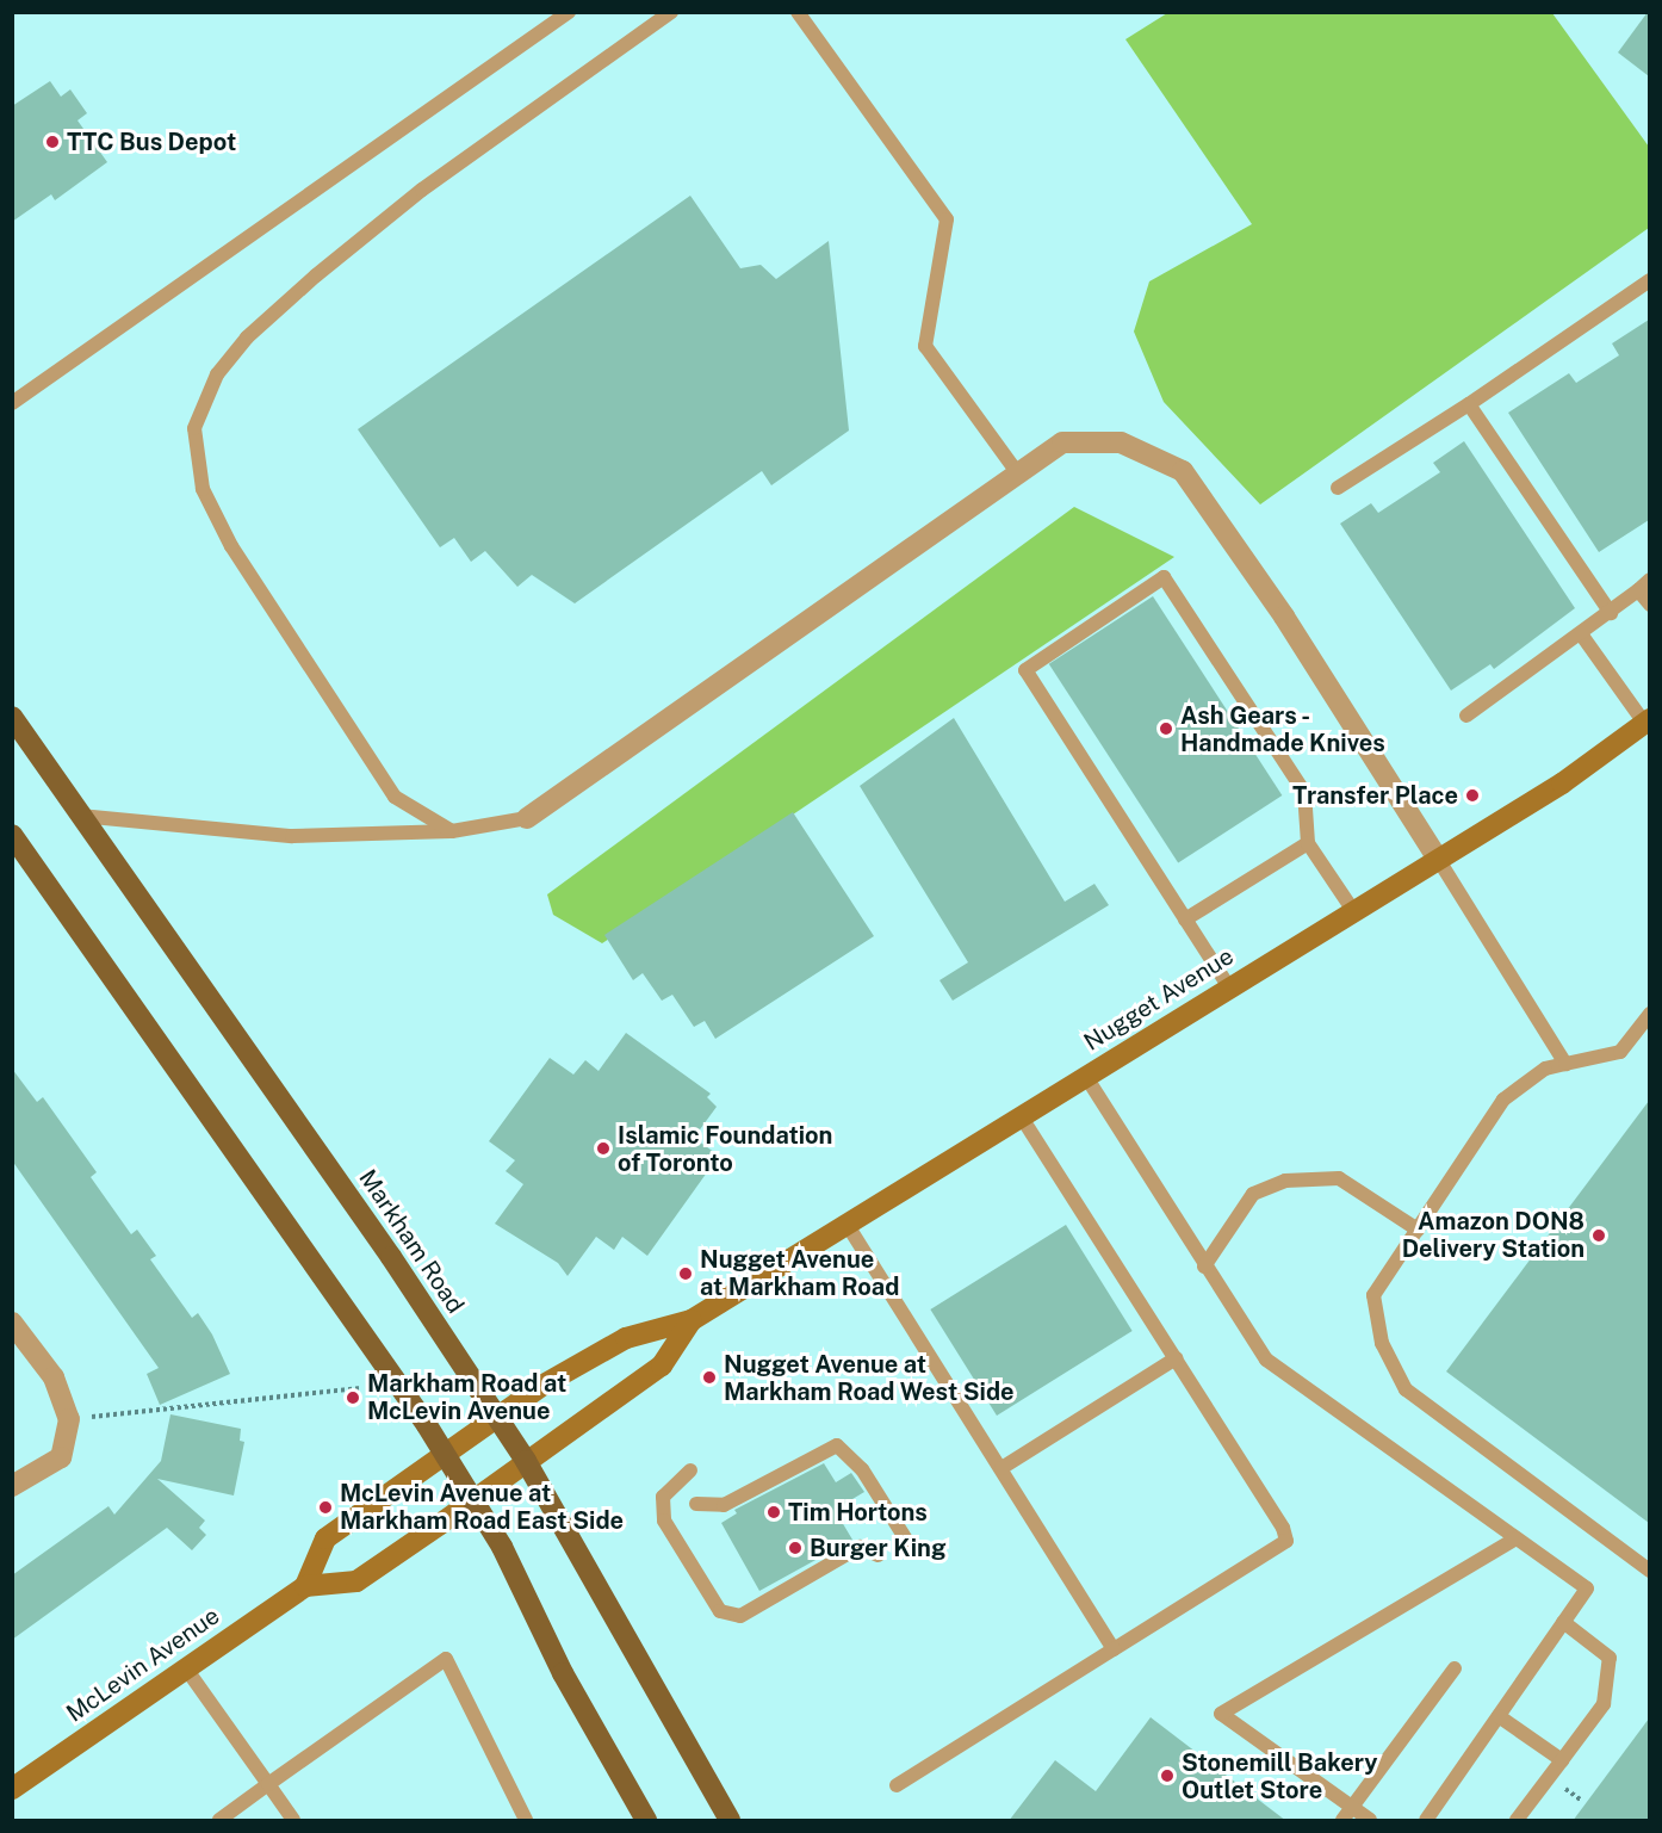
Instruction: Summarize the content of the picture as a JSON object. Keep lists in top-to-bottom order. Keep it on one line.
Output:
{"streets":{"main road":["Markham Road"],"street":["Nugget Avenue","McLevin Avenue"]},"crossings":[["Nugget Avenue","Markham Road"],["Nugget Avenue","McLevin Avenue"]],"places":["TTC Bus Depot","Ash Gears - Handmade Knives","Transfer Place","Islamic Foundation of Toronto","Amazon DON8 Delivery Station","Nugget Avenue at Markham Road","Nugget Avenue at Markham Road West Side","Markham Road at McLevin Avenue","McLevin Avenue at Markham Road East Side","Tim Hortons","Burger King","Stonemill Bakery Outlet Store"]}
